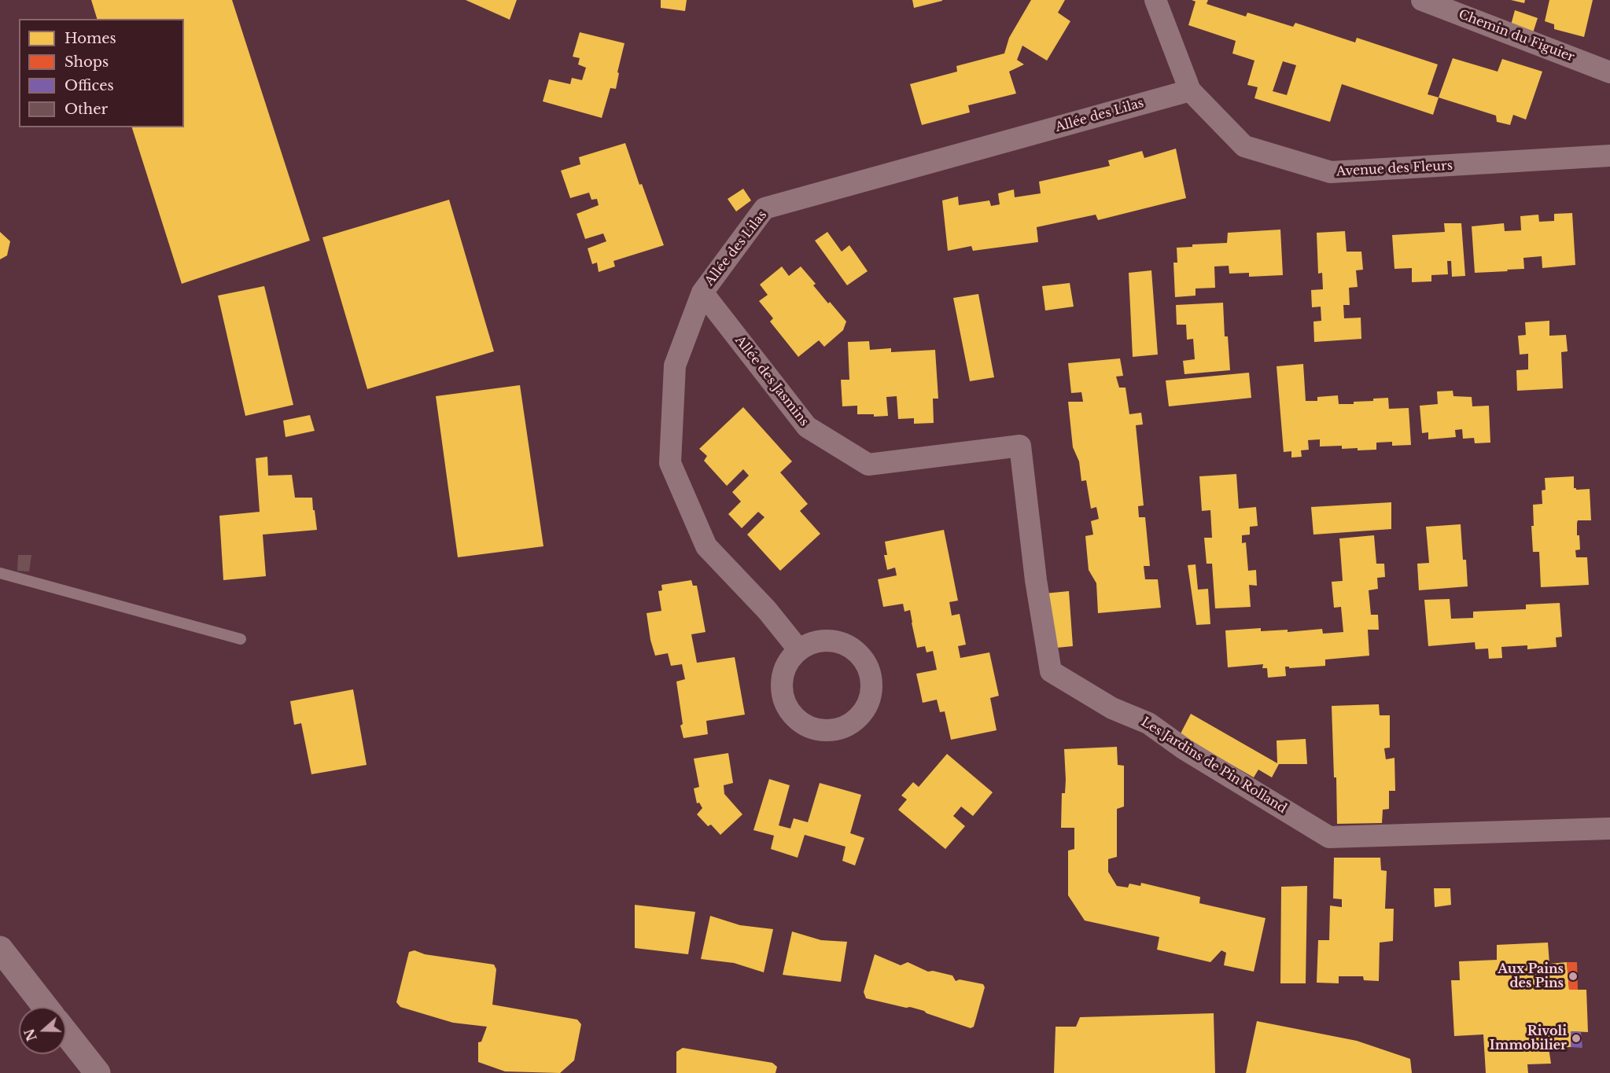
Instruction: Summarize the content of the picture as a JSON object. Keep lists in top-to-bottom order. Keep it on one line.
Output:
{"streets":{"street":["Chemin du Figuier","Allée des Lilas","Avenue des Fleurs","Allée des Jasmins","Les Jardins de Pin Rolland"]},"crossings":[["Allée des Lilas","Avenue des Fleurs"],["Allée des Lilas","Allée des Jasmins"],["Allée des Jasmins","Les Jardins de Pin Rolland"]],"places":["Aux Pains des Pins","Rivoli Immobilier"],"legend":["Homes","Shops","Offices","Other"],"north":"left"}
